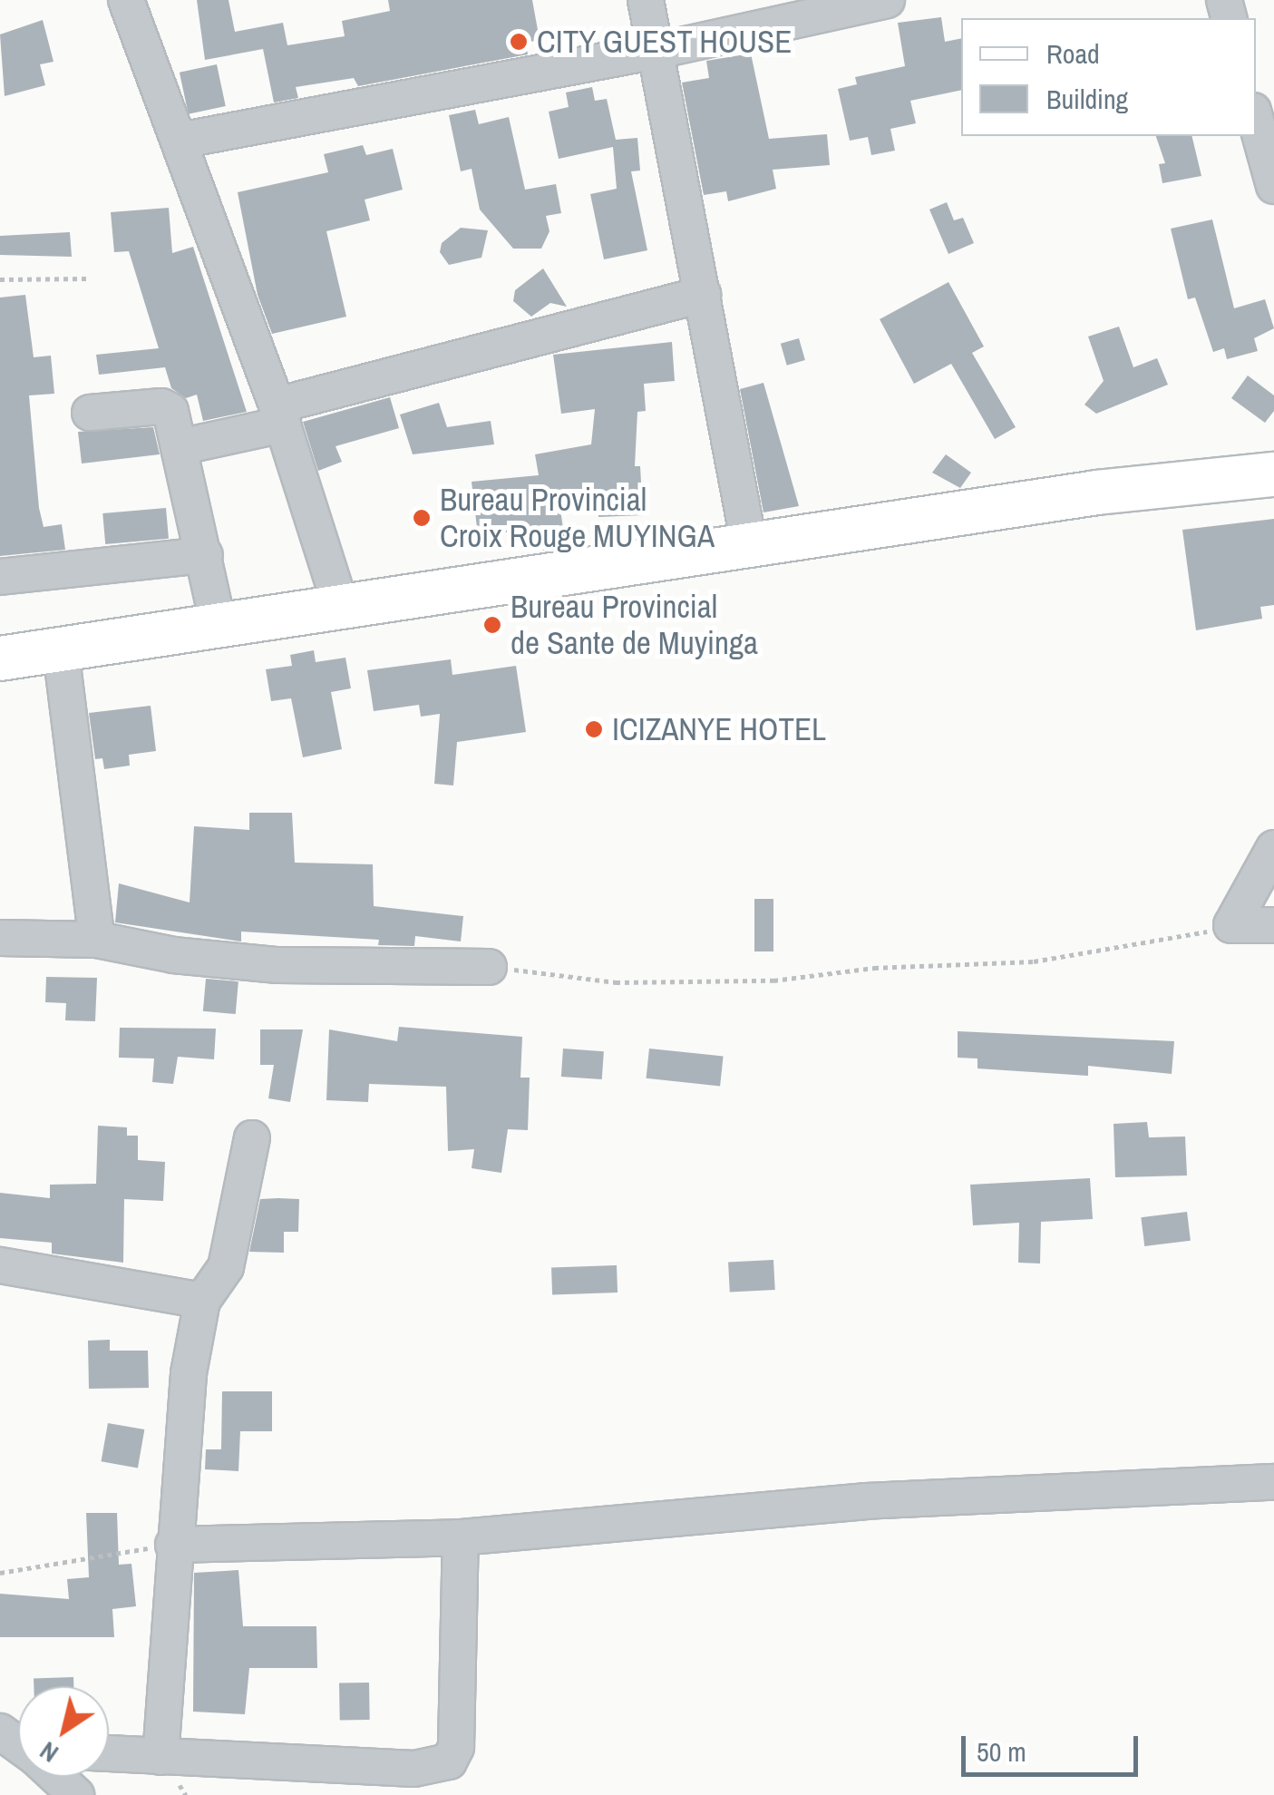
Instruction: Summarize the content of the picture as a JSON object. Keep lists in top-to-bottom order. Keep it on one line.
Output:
{"places":["CITY GUEST HOUSE","Bureau Provincial Croix Rouge MUYINGA","Bureau Provincial de Sante de Muyinga","ICIZANYE HOTEL"],"legend":["Road","Building"],"scale_bar":"50 m","north":"bottom left"}
